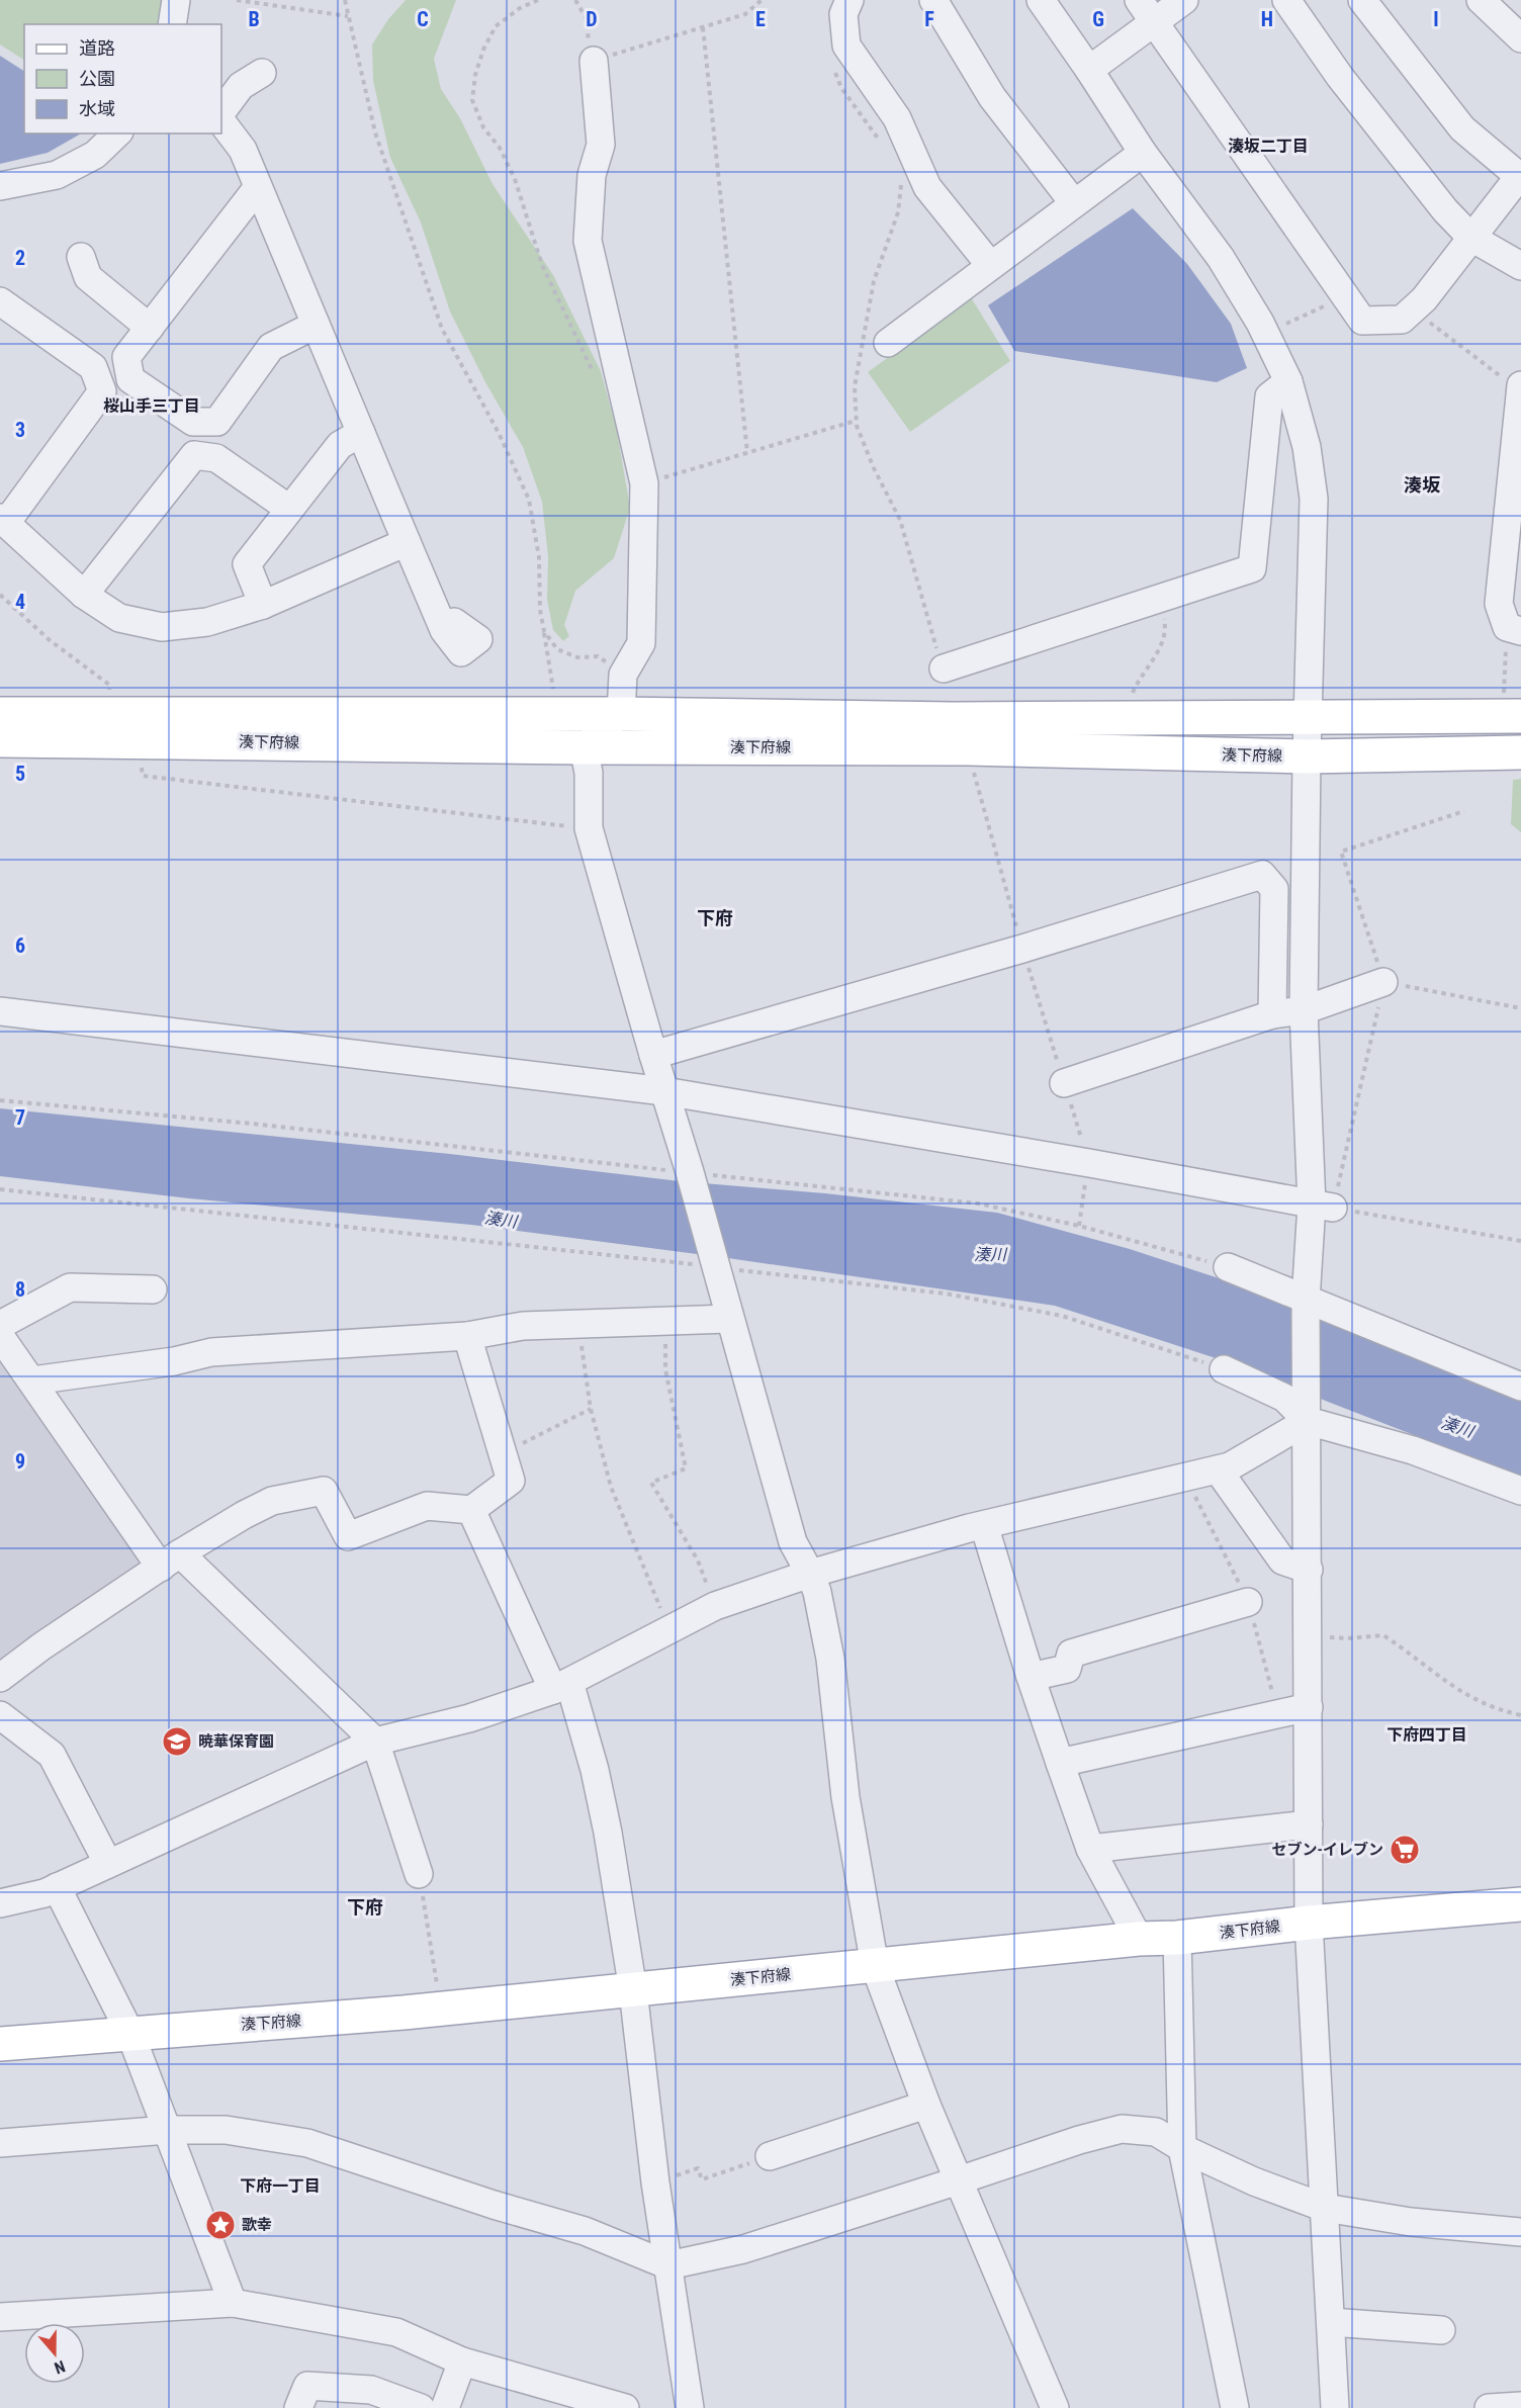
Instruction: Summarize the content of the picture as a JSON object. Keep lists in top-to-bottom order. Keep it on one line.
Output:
{"streets":{"main road":["湊下府線"]},"districts":["湊坂二丁目","桜山手三丁目","湊坂","下府","下府四丁目","下府","下府一丁目"],"water":["湊川"],"places":{"school or university":["暁華保育園"],"supermarket":["セブン-イレブン"],"place":["歌幸"]},"legend":["道路","公園","水域"],"north":"bottom","grid":{"columns":["B","C","D","E","F","G","H","I"],"rows":["2","3","4","5","6","7","8","9"]}}
